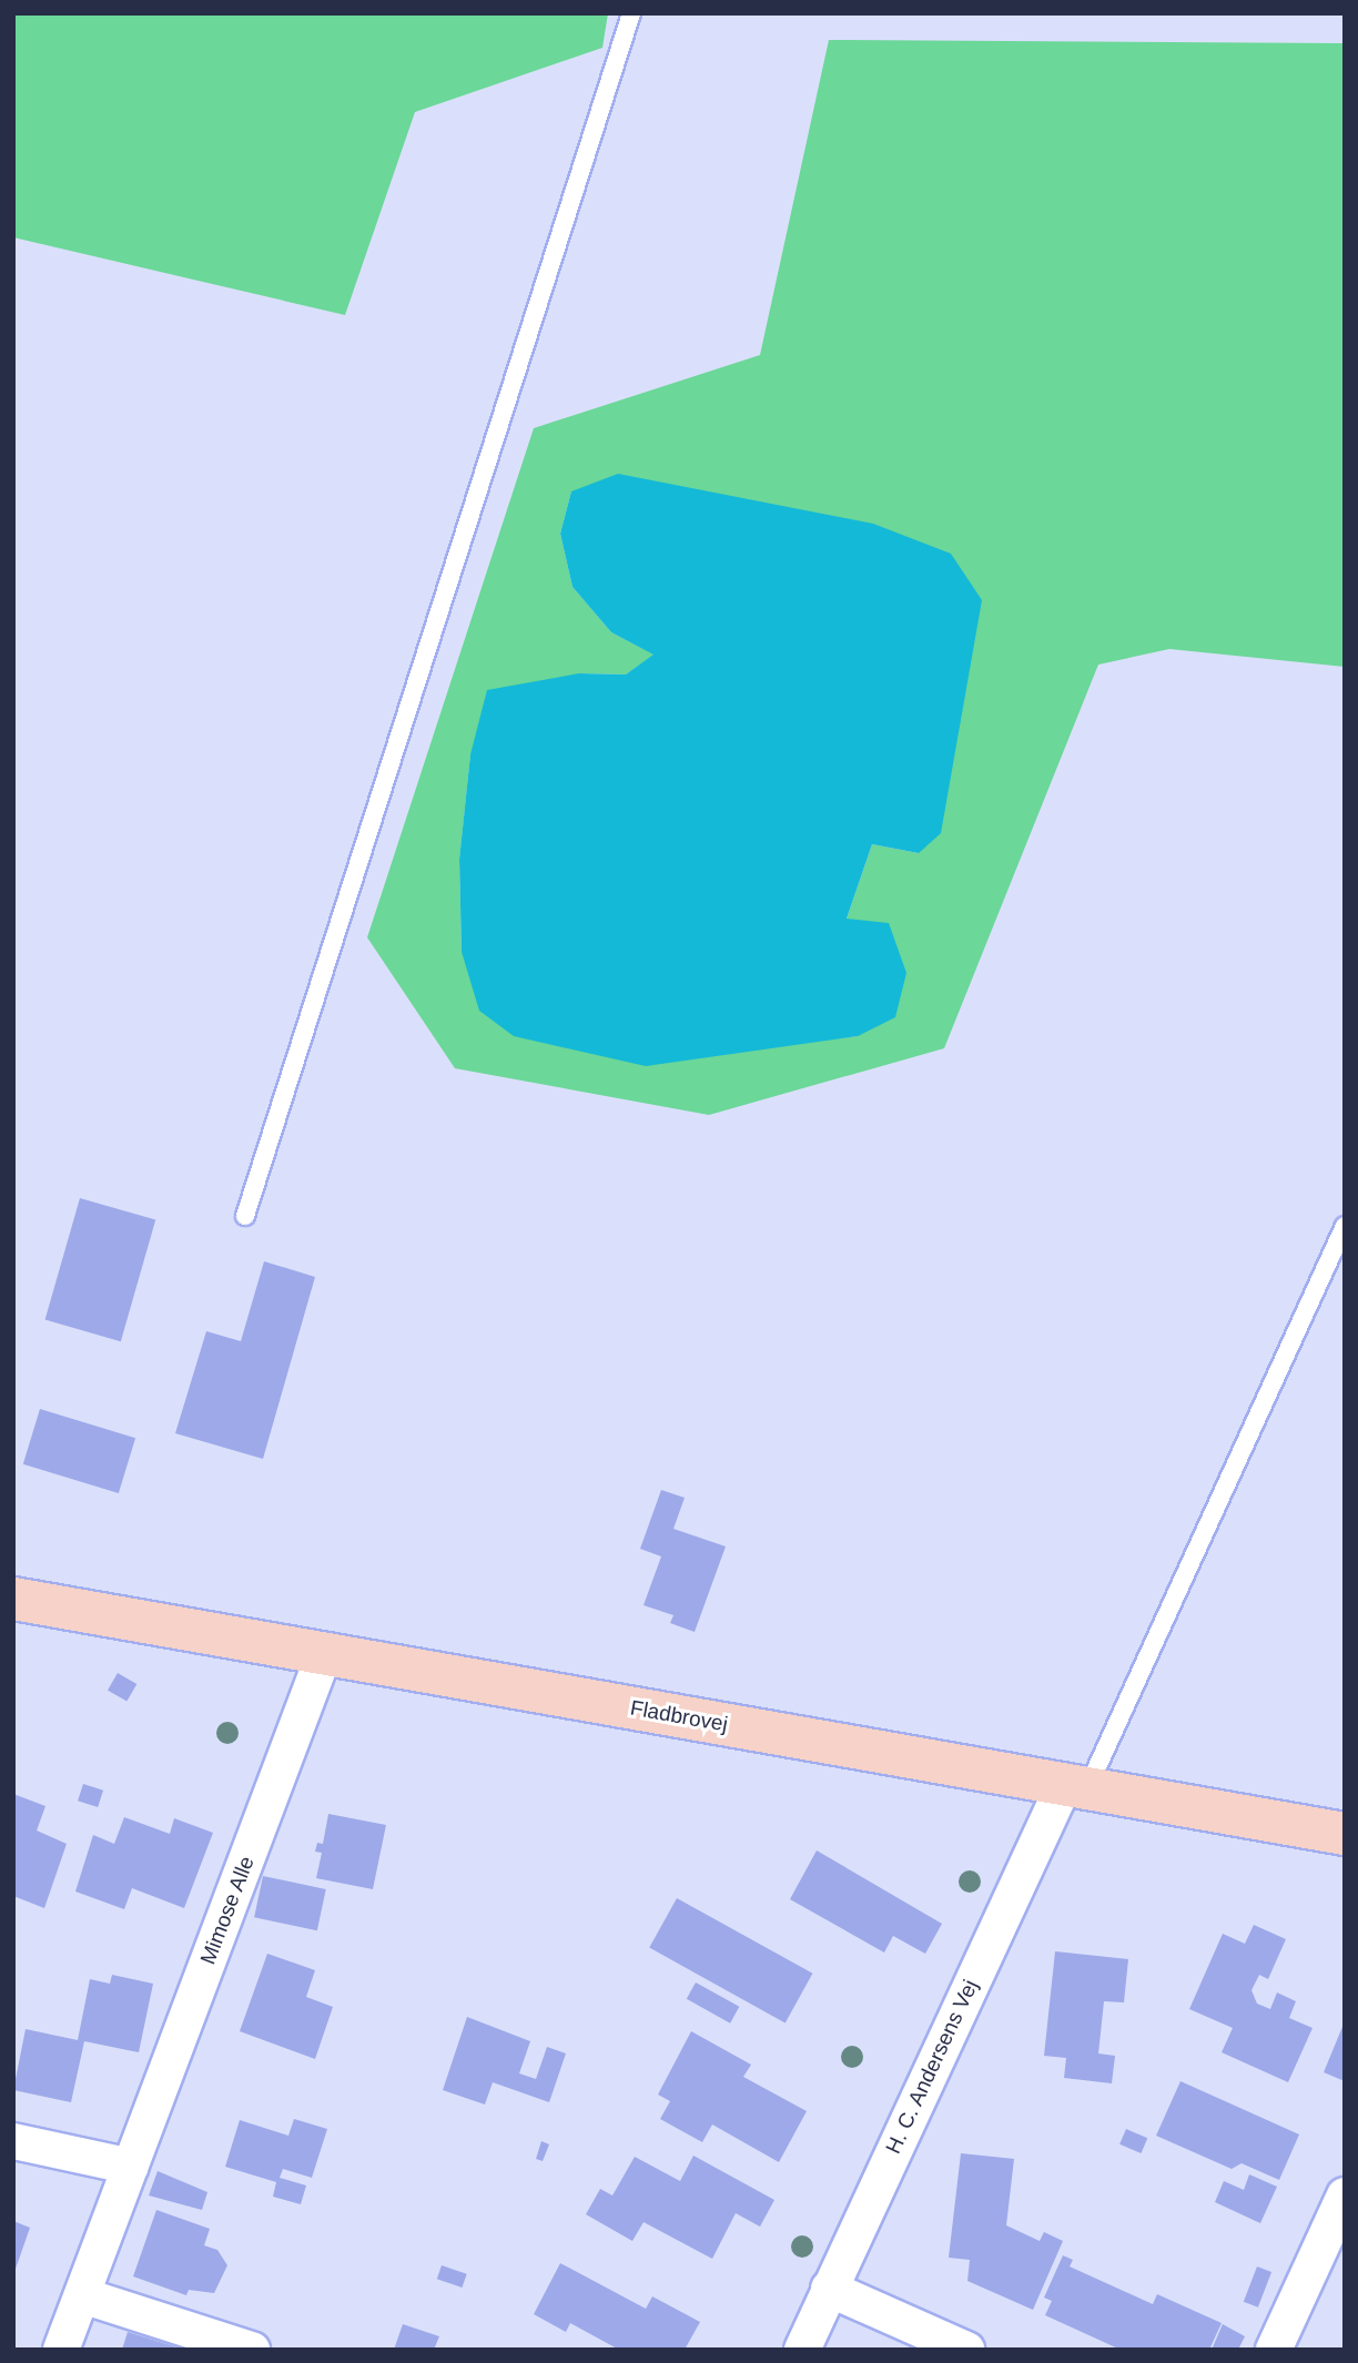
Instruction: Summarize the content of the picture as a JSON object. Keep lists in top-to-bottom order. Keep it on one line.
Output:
{"streets":{"main road":["Fladbrovej"],"street":["Mimose Alle","H. C. Andersens Vej"]},"crossings":[["Fladbrovej","Mimose Alle"],["Fladbrovej","H. C. Andersens Vej"]]}
